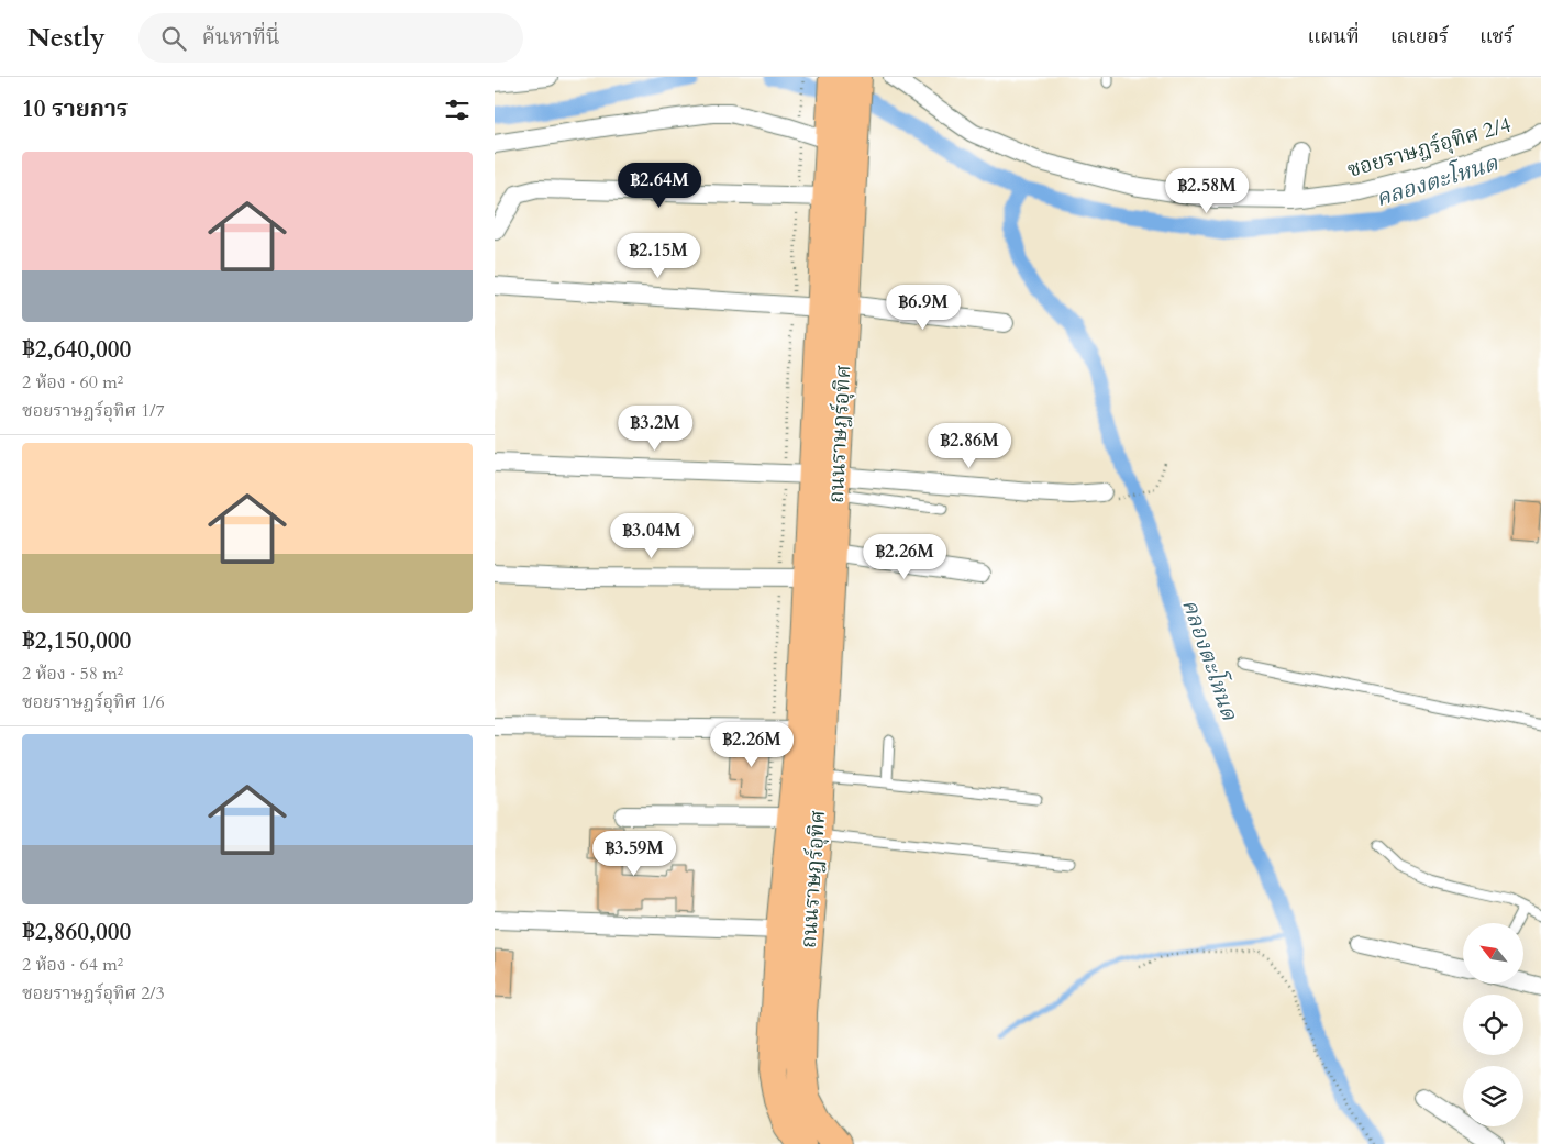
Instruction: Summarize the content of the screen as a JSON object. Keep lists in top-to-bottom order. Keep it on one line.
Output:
{"streets":{"main road":["ถนนราษฎร์อุทิศ"],"street":["ซอยราษฎร์อุทิศ 2/4"]},"water":["คลองตะโหนด"],"north":"top left","page":{"header":"Nestly","search":"ค้นหาที่นี่","nav":["แผนที่","เลเยอร์","แชร์"],"heading":"10 รายการ","list":[{"name":"฿2,640,000","note":"2 ห้อง · 60 m² · ซอยราษฎร์อุทิศ 1/7"},{"name":"฿2,150,000","note":"2 ห้อง · 58 m² · ซอยราษฎร์อุทิศ 1/6"},{"name":"฿2,860,000","note":"2 ห้อง · 64 m² · ซอยราษฎร์อุทิศ 2/3"}],"price":["฿2.64M","฿2.58M","฿2.15M","฿6.9M","฿3.2M","฿2.86M","฿3.04M","฿2.26M","฿2.26M","฿3.59M"]}}
